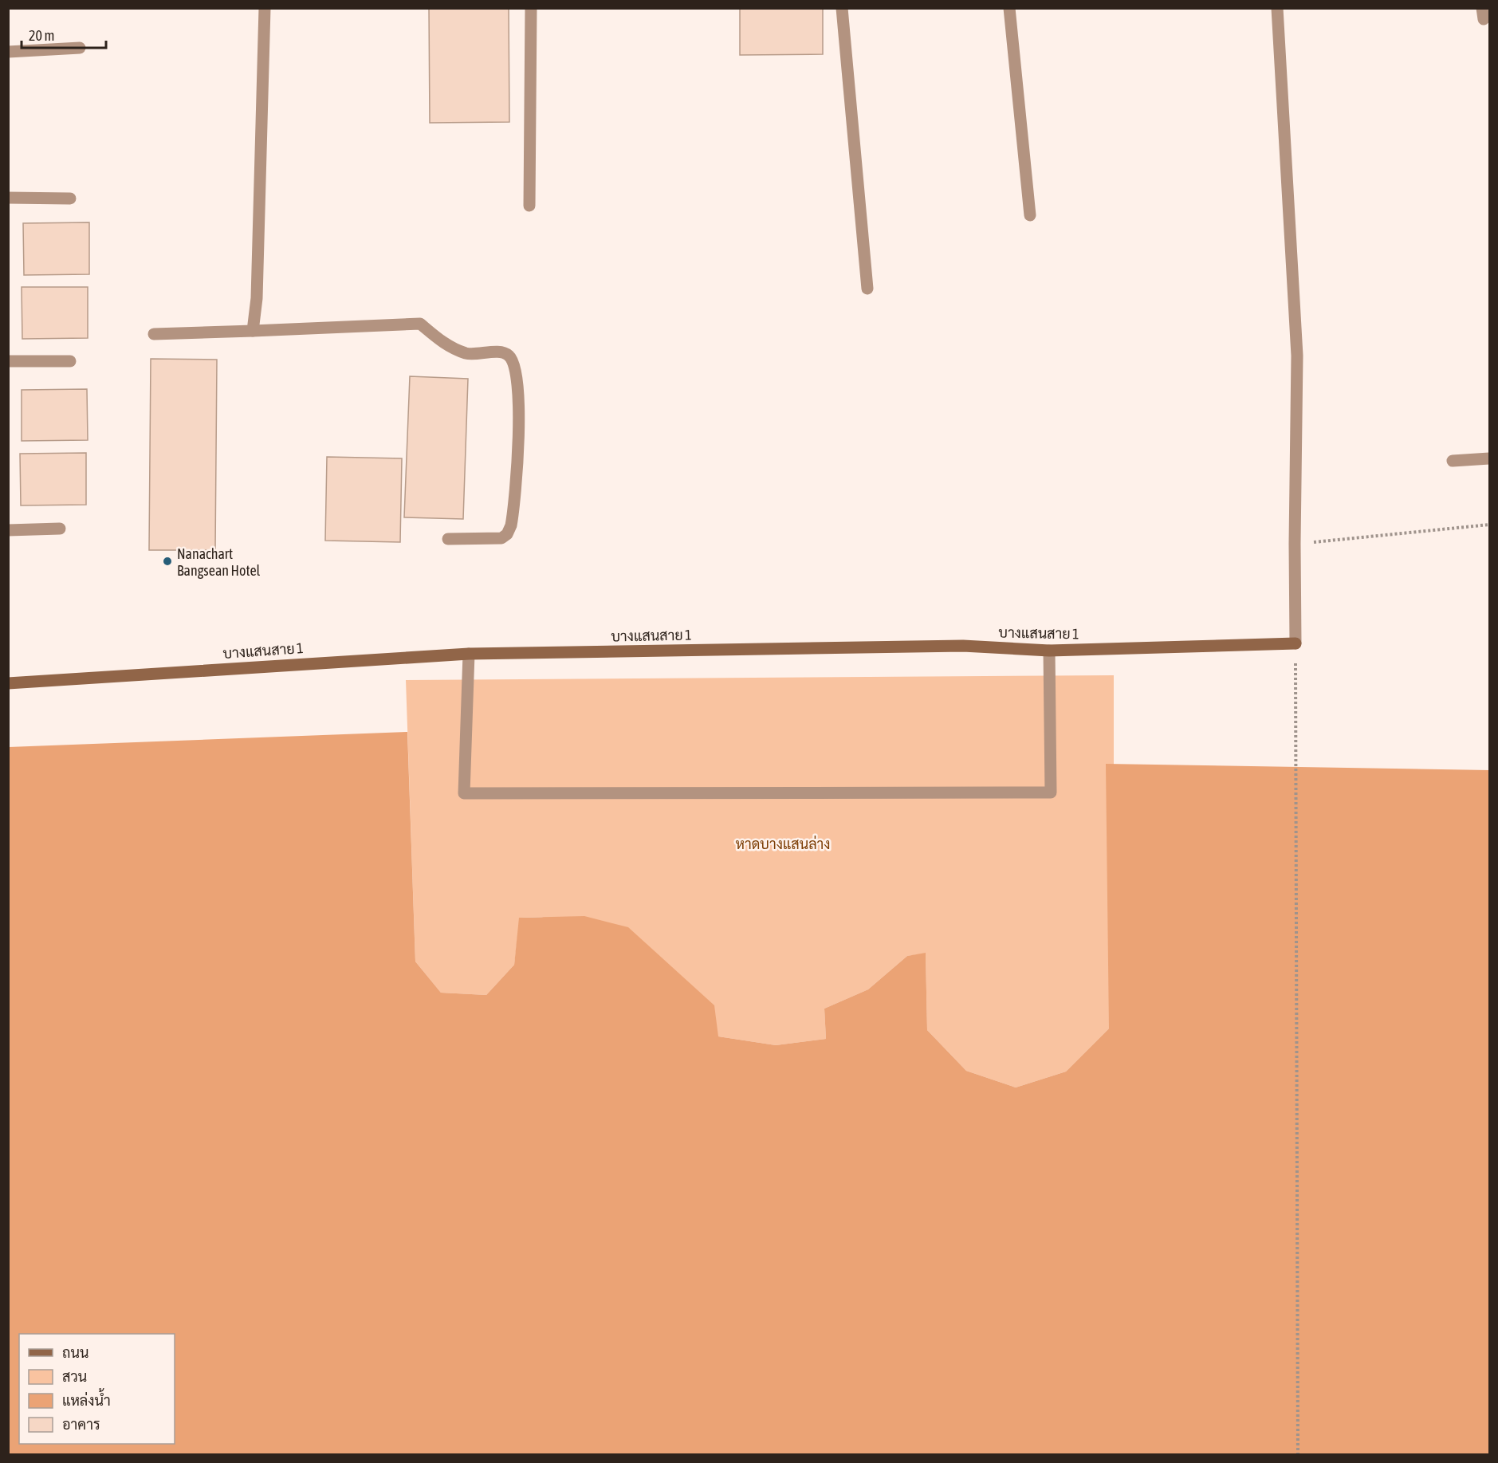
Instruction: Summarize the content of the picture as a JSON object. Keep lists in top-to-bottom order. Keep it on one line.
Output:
{"streets":{"street":["บางแสนสาย 1"]},"parks":["หาดบางแสนล่าง"],"places":["Nanachart Bangsean Hotel"],"legend":["ถนน","สวน","แหล่งน้ำ","อาคาร"],"scale_bar":"20 m"}
